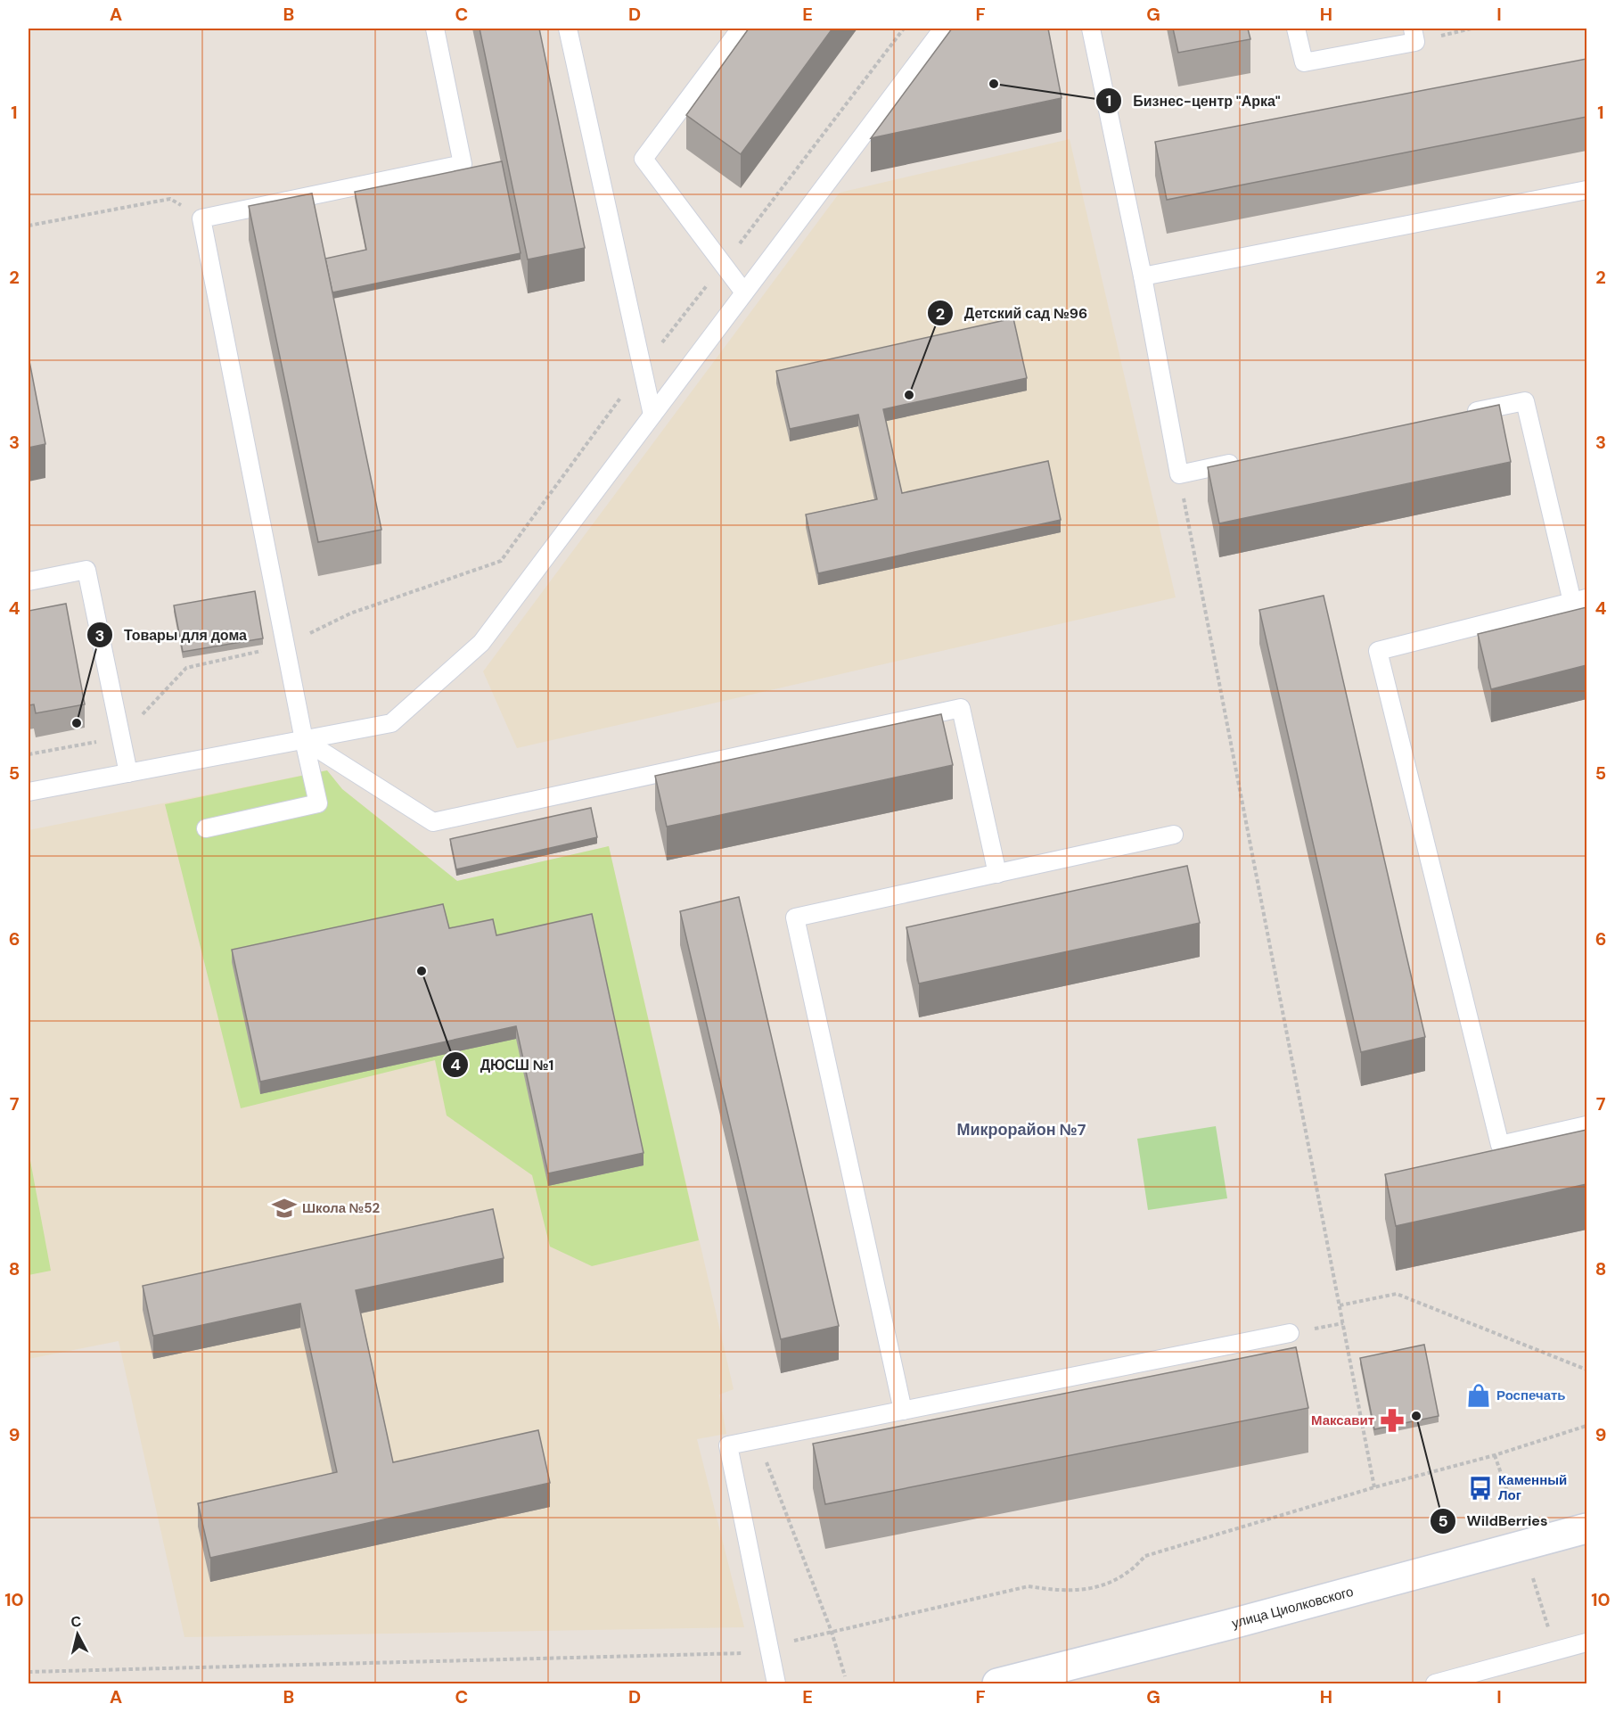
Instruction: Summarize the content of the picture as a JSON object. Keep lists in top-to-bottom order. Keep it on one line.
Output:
{"streets":{"main road":["улица Циолковского"]},"districts":["Микрорайон №7"],"places":{"other":["Бизнес-центр \"Арка\"","Детский сад №96","Товары для дома","ДЮСШ №1","WildBerries"],"school or university":["Школа №52"],"shop":["Роспечать"],"pharmacy":["Максавит"],"bus stop":["Каменный Лог"]},"north":"top","grid":{"columns":["A","B","C","D","E","F","G","H","I"],"rows":["1","2","3","4","5","6","7","8","9","10"]}}
